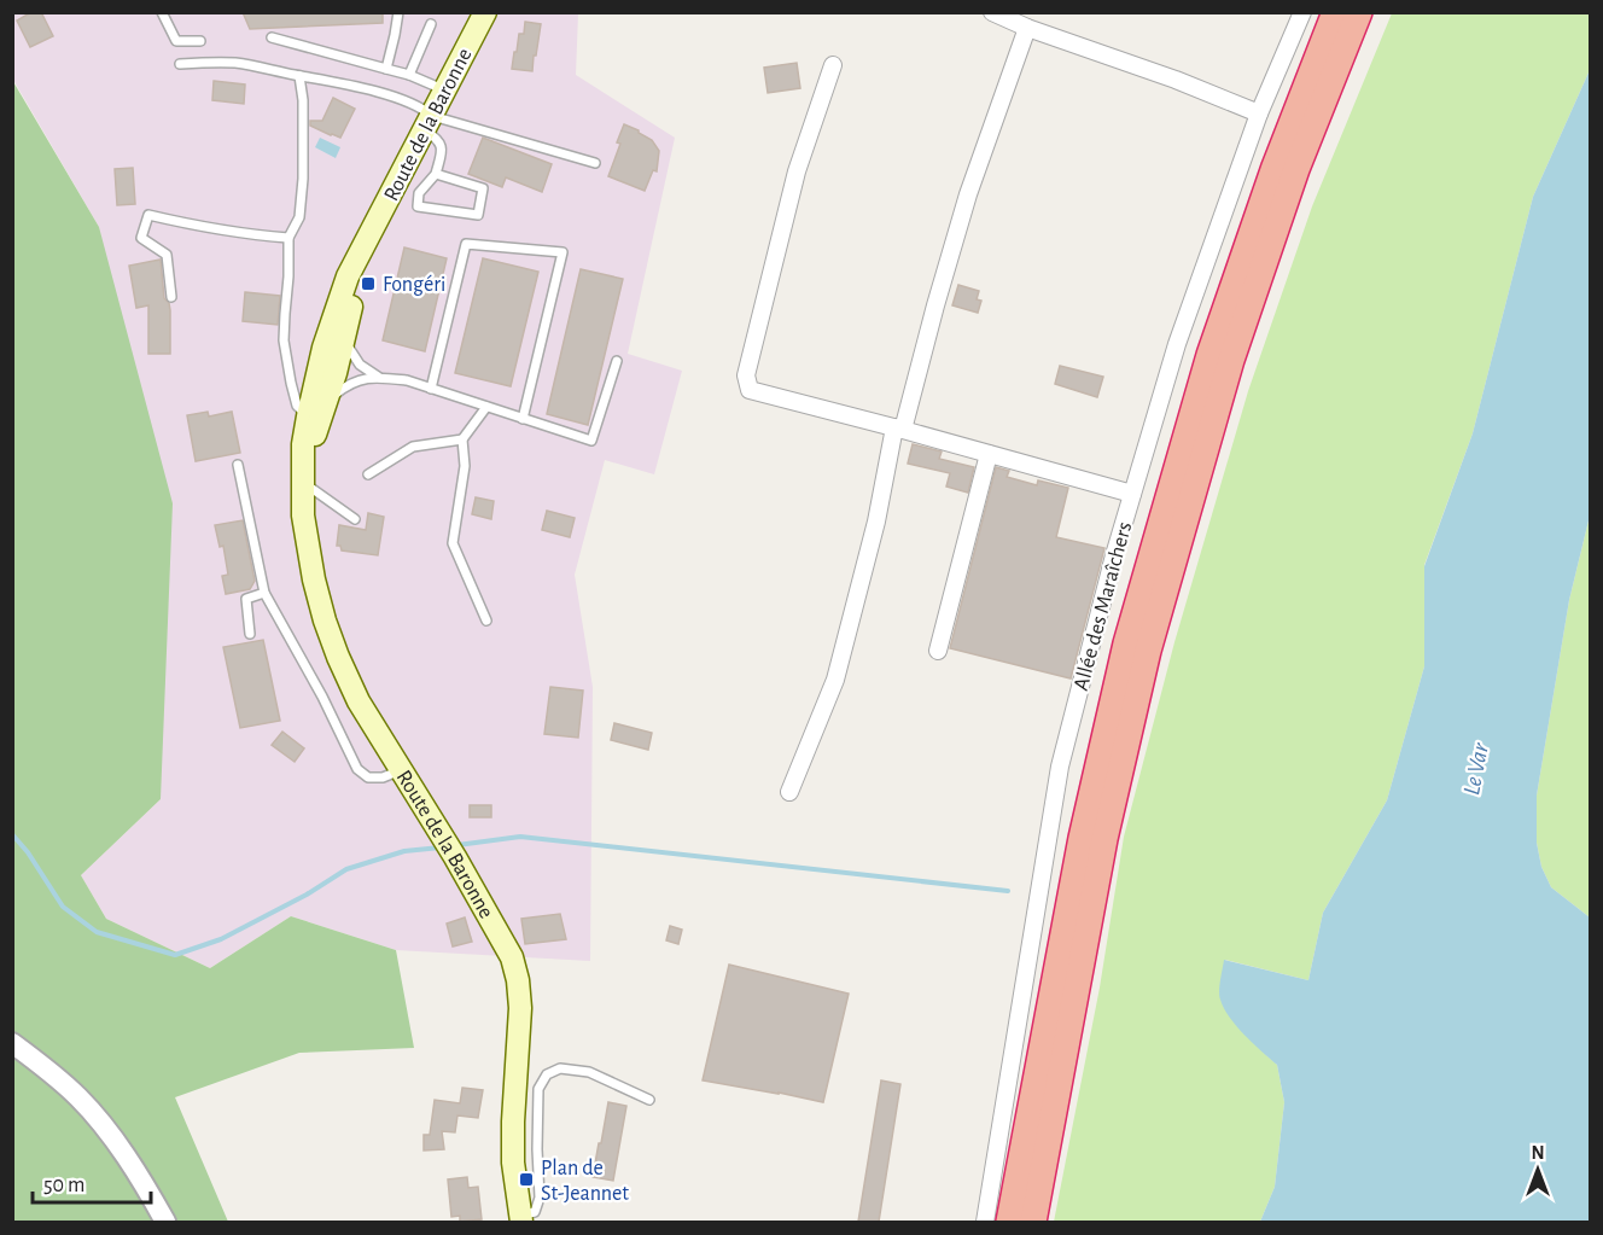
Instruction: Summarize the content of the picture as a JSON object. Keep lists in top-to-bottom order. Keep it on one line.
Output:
{"streets":{"main road":["Route de la Baronne"],"street":["Allée des Maraîchers"]},"water":["Le Var"],"places":{"transit":["Fongéri","Plan de St-Jeannet"]},"scale_bar":"50 m","north":"top"}
